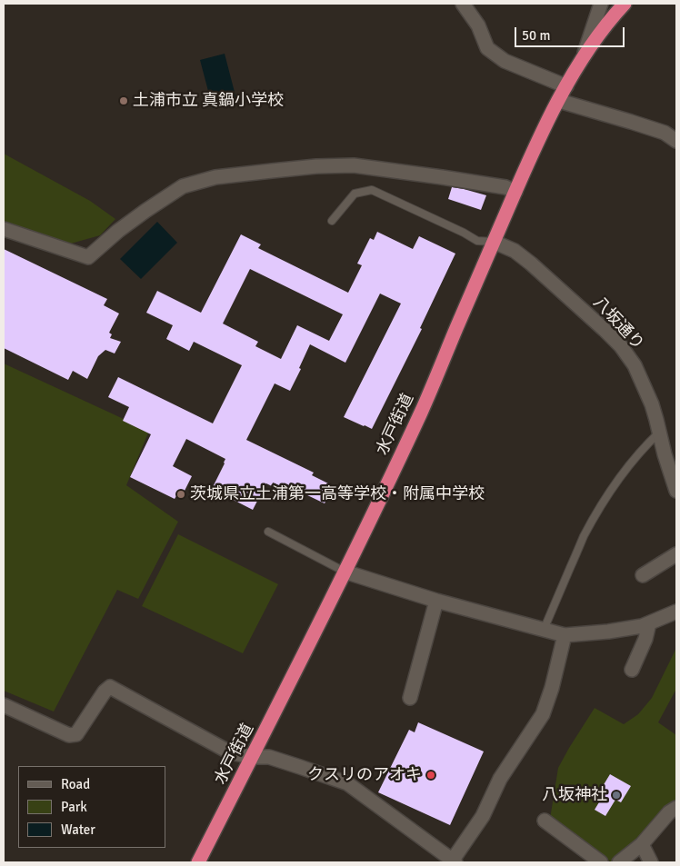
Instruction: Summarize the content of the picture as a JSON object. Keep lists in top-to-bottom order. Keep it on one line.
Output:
{"streets":{"highway":["水戸街道"],"street":["八坂通り"]},"crossings":[["八坂通り","水戸街道"]],"places":["土浦市立 真鍋小学校","茨城県立土浦第一高等学校・附属中学校","クスリのアオキ","八坂神社"],"legend":["Road","Park","Water"],"scale_bar":"50 m"}
